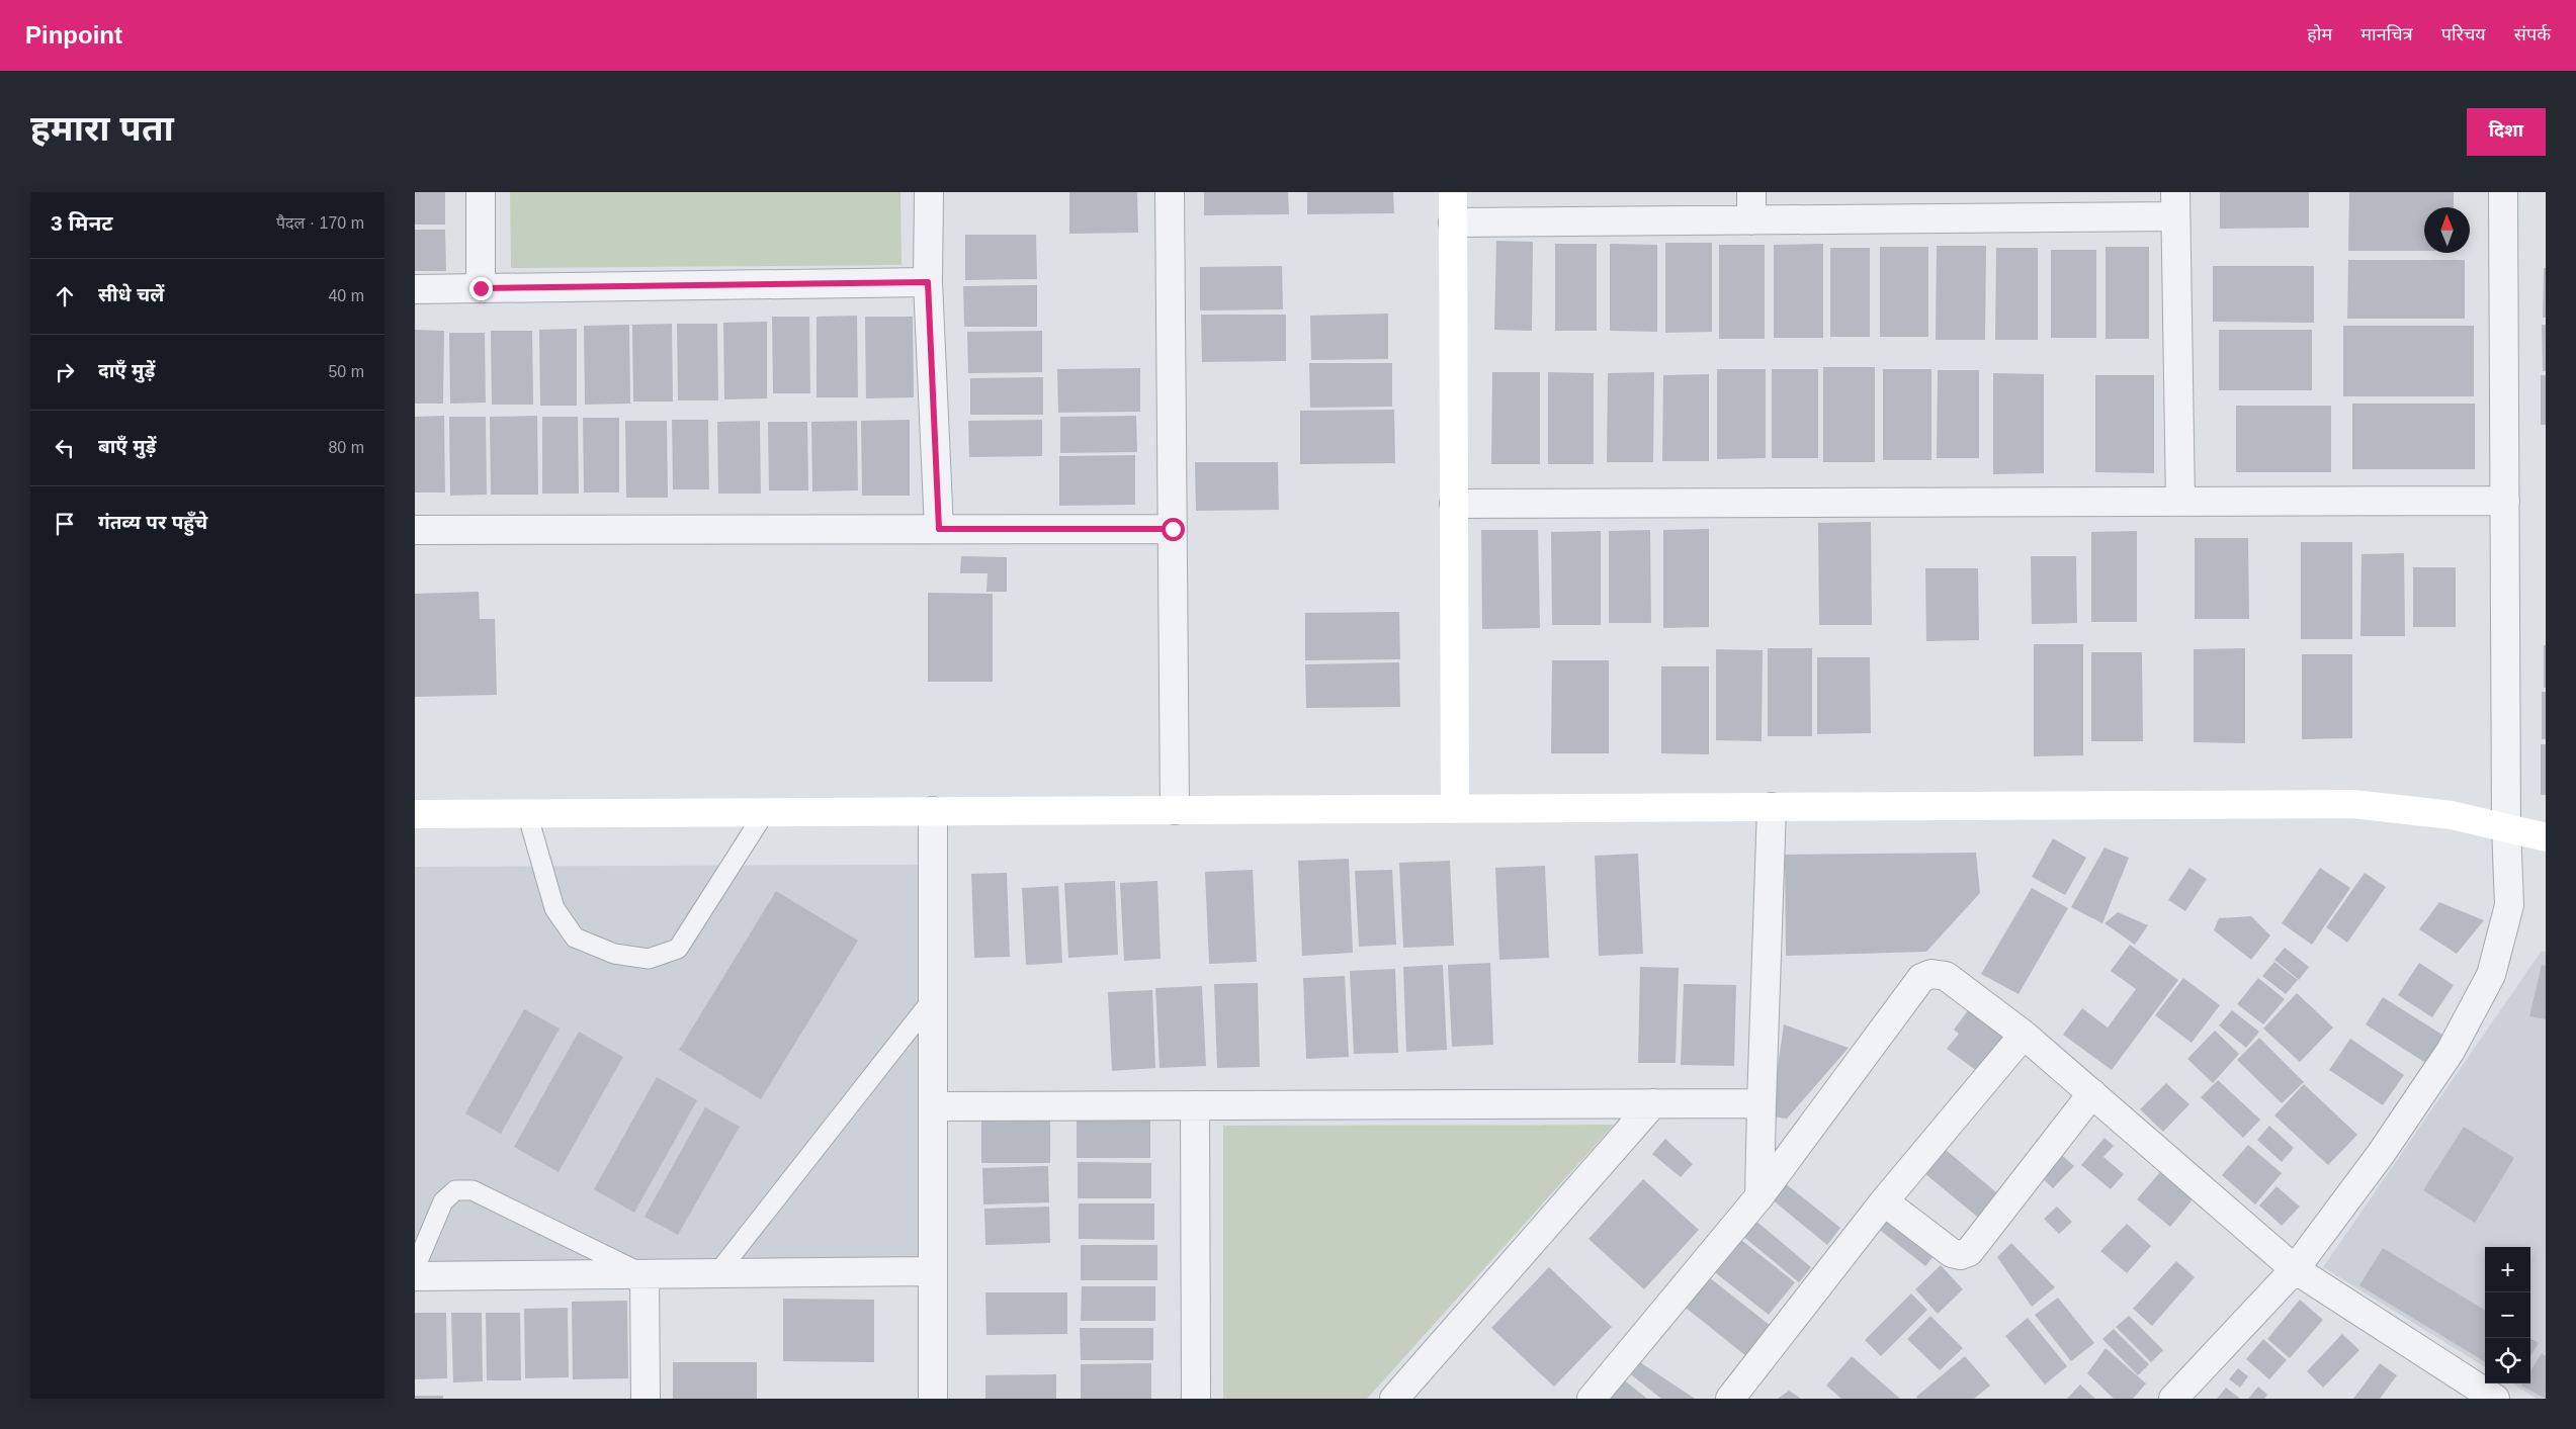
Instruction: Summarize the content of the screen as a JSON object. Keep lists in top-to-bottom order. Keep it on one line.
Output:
{"north":"top","page":{"header":"Pinpoint","nav":["होम","मानचित्र","परिचय","संपर्क"],"title":"हमारा पता","buttons":"दिशा","heading":["3 मिनट","पैदल · 170 m"],"list":[["सीधे चलें","40 m"],["दाएँ मुड़ें","50 m"],["बाएँ मुड़ें","80 m"],"गंतव्य पर पहुँचे"],"map_buttons":["+","−"]}}
